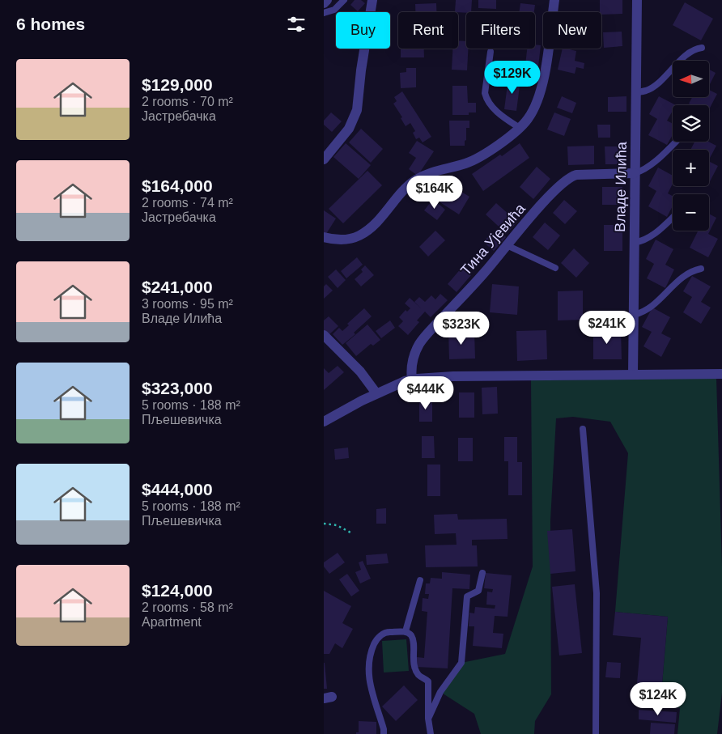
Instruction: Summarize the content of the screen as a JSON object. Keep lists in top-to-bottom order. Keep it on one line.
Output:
{"streets":{"street":["Владе Илића","Тина Ујевића"]},"crossings":[["Владе Илића","Тина Ујевића"]],"north":"left","page":{"heading":"6 homes","chip":["Buy","Rent","Filters","New"],"list":[{"name":"$129,000","note":"2 rooms · 70 m² · Јастребачка"},{"name":"$164,000","note":"2 rooms · 74 m² · Јастребачка"},{"name":"$241,000","note":"3 rooms · 95 m² · Владе Илића"},{"name":"$323,000","note":"5 rooms · 188 m² · Пљешевичка"},{"name":"$444,000","note":"5 rooms · 188 m² · Пљешевичка"},{"name":"$124,000","note":"2 rooms · 58 m² · Apartment"}],"map_buttons":["+","−"],"price":["$129K","$164K","$241K","$323K","$444K","$124K"]}}
